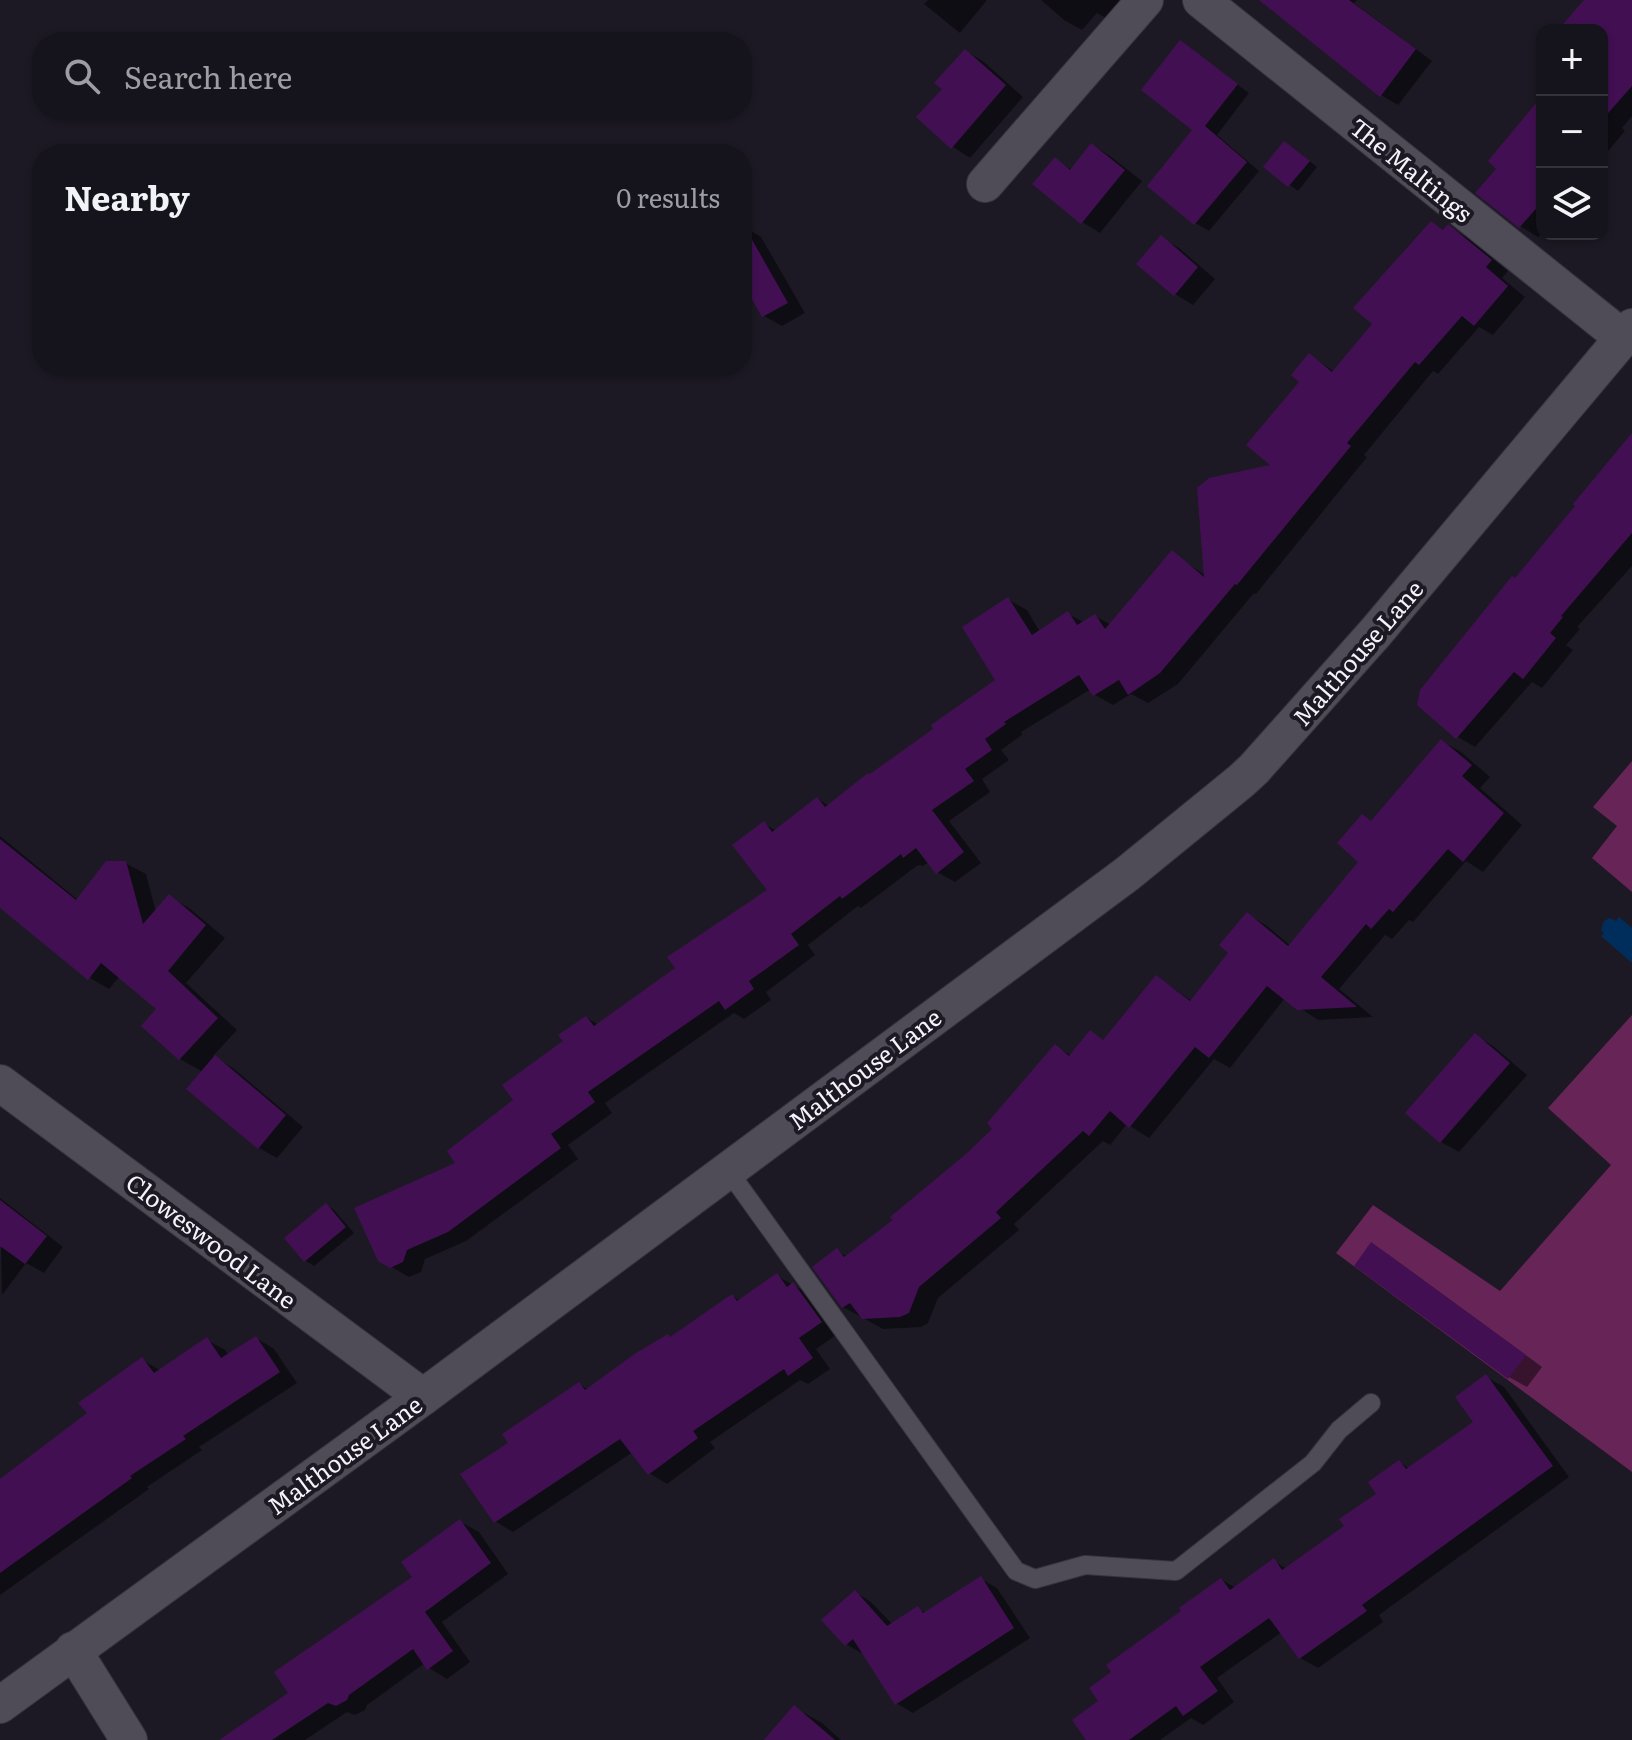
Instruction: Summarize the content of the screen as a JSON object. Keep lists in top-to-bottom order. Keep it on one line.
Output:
{"streets":{"street":["The Maltings","Malthouse Lane","Cloweswood Lane"]},"crossings":[["The Maltings","Malthouse Lane"],["Malthouse Lane","Cloweswood Lane"]],"page":{"map_buttons":["+","−"],"search":"Search here","heading":["Nearby","0 results"]}}
